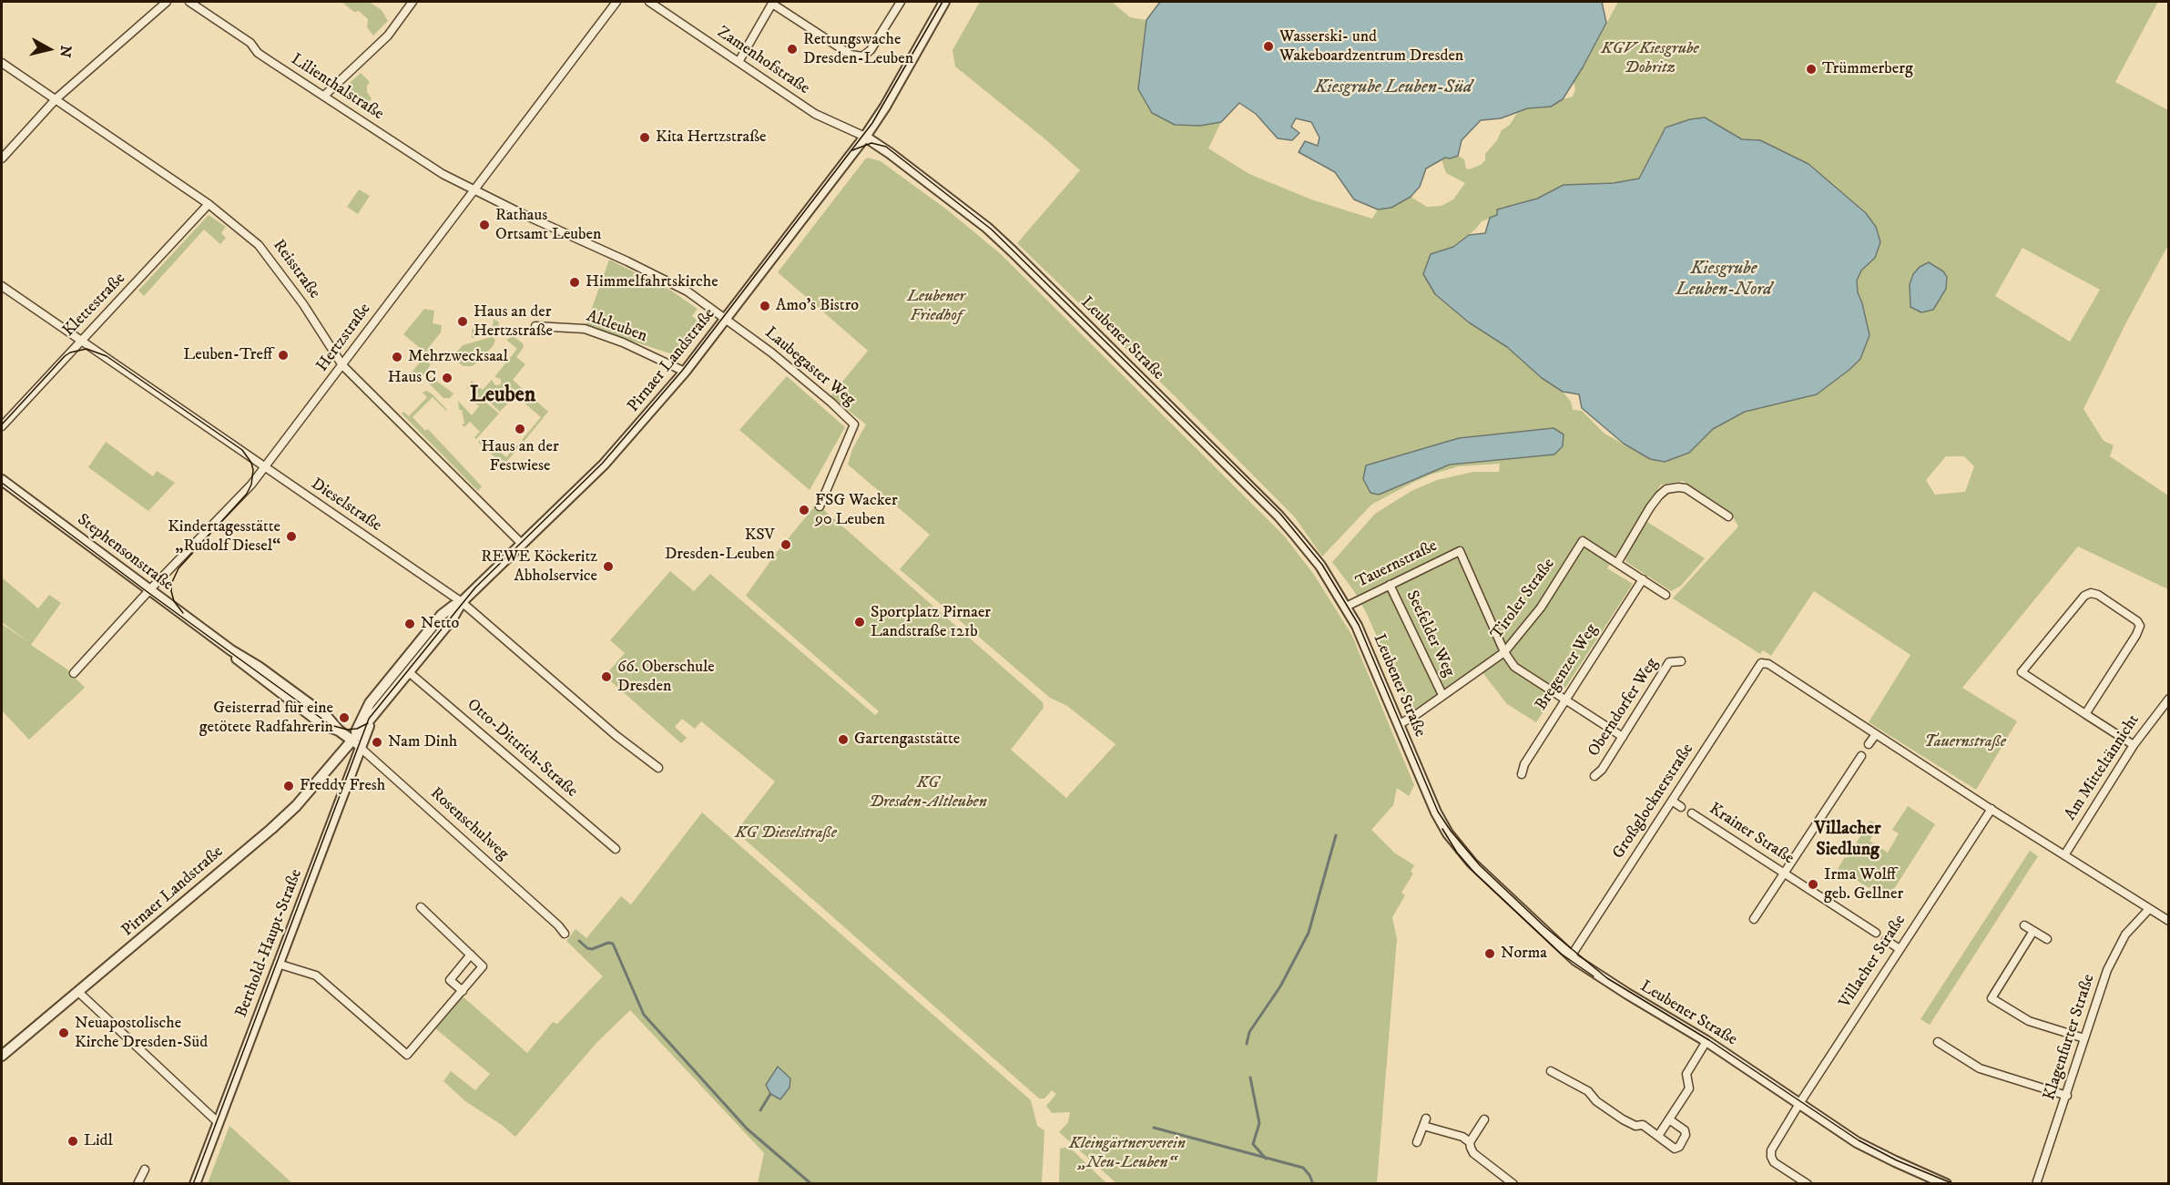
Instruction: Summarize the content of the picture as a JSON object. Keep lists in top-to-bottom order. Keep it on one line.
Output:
{"streets":{"street":["Zamenhofstraße","Lilienthalstraße","Reisstraße","Klettestraße","Altleuben","Hertzstraße","Leubener Straße","Pirnaer Landstraße","Laubegaster Weg","Dieselstraße","Stephensonstraße","Tauernstraße","Tiroler Straße","Seefelder Weg","Bregenzer Weg","Oberndorfer Weg","Otto-Dittrich-Straße","Am Mitteltännicht","Großglocknerstraße","Rosenschulweg","Krainer Straße","Berthold-Haupt-Straße","Villacher Straße","Klagenfurter Straße"]},"crossings":[["Zamenhofstraße","Leubener Straße"],["Zamenhofstraße","Pirnaer Landstraße"],["Lilienthalstraße","Hertzstraße"],["Reisstraße","Klettestraße"],["Reisstraße","Hertzstraße"],["Reisstraße","Pirnaer Landstraße"],["Klettestraße","Dieselstraße"],["Altleuben","Pirnaer Landstraße"],["Hertzstraße","Dieselstraße"],["Hertzstraße","Stephensonstraße"],["Leubener Straße","Pirnaer Landstraße"],["Leubener Straße","Tauernstraße"],["Leubener Straße","Tiroler Straße"],["Leubener Straße","Großglocknerstraße"],["Leubener Straße","Villacher Straße"],["Pirnaer Landstraße","Laubegaster Weg"],["Pirnaer Landstraße","Dieselstraße"],["Pirnaer Landstraße","Stephensonstraße"],["Pirnaer Landstraße","Otto-Dittrich-Straße"],["Pirnaer Landstraße","Rosenschulweg"],["Pirnaer Landstraße","Berthold-Haupt-Straße"],["Stephensonstraße","Rosenschulweg"],["Stephensonstraße","Berthold-Haupt-Straße"],["Tauernstraße","Tiroler Straße"],["Tauernstraße","Seefelder Weg"],["Tiroler Straße","Seefelder Weg"],["Rosenschulweg","Berthold-Haupt-Straße"]],"districts":["Leuben","Villacher Siedlung"],"water":["Kiesgrube Leuben-Süd","Kiesgrube Leuben-Nord"],"parks":["KGV Kiesgrube Dobritz","Leubener Friedhof","Tauernstraße","KG Dresden-Altleuben","KG Dieselstraße","Kleingärtnerverein „Neu-Leuben“"],"places":["Wasserski- und Wakeboardzentrum Dresden","Rettungswache Dresden-Leuben","Trümmerberg","Kita Hertzstraße","Rathaus Ortsamt Leuben","Himmelfahrtskirche","Amo's Bistro","Haus an der Hertzstraße","Leuben-Treff","Mehrzwecksaal","Haus C","Haus an der Festwiese","FSG Wacker 90 Leuben","Kindertagesstätte „Rudolf Diesel“","KSV Dresden-Leuben","REWE Köckeritz Abholservice","Sportplatz Pirnaer Landstraße 121b","Netto","66. Oberschule Dresden","Geisterrad für eine getötete Radfahrerin","Gartengaststätte","Nam Dinh","Freddy Fresh","Irma Wolff geb. Gellner","Norma","Neuapostolische Kirche Dresden-Süd","Lidl"],"north":"right"}
